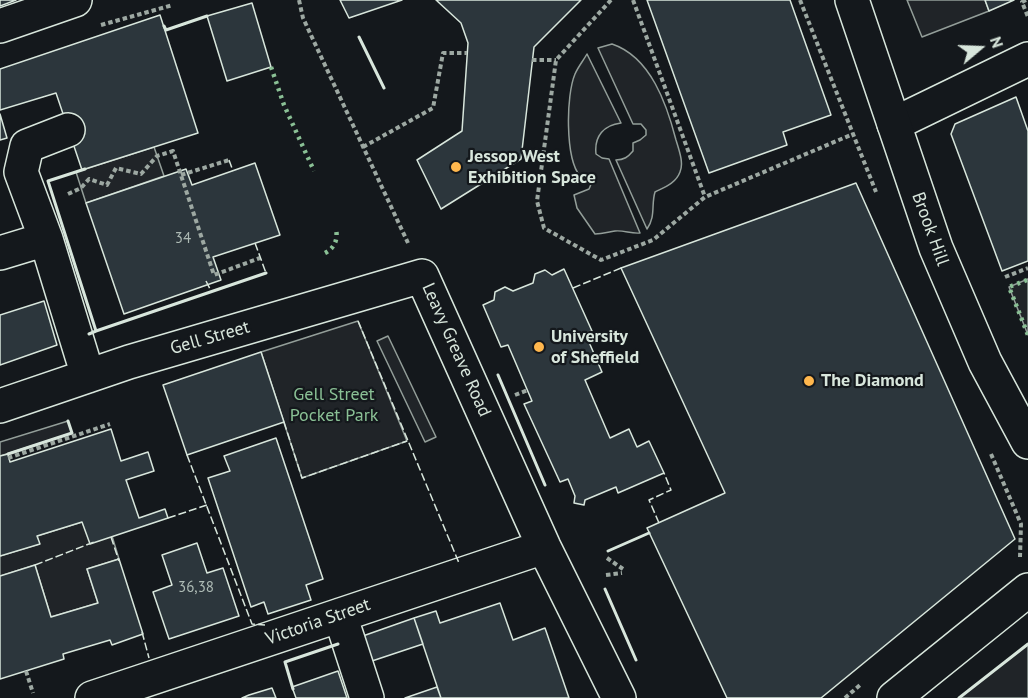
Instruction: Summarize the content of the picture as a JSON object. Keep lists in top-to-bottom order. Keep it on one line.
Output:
{"streets":{"main road":["Brook Hill","Gell Street","Leavy Greave Road","Victoria Street"]},"crossings":[["Gell Street","Leavy Greave Road"],["Leavy Greave Road","Victoria Street"]],"parks":["Gell Street Pocket Park"],"places":["Jessop West Exhibition Space","University of Sheffield","The Diamond"],"house_numbers":["34","36,38"],"north":"right"}
